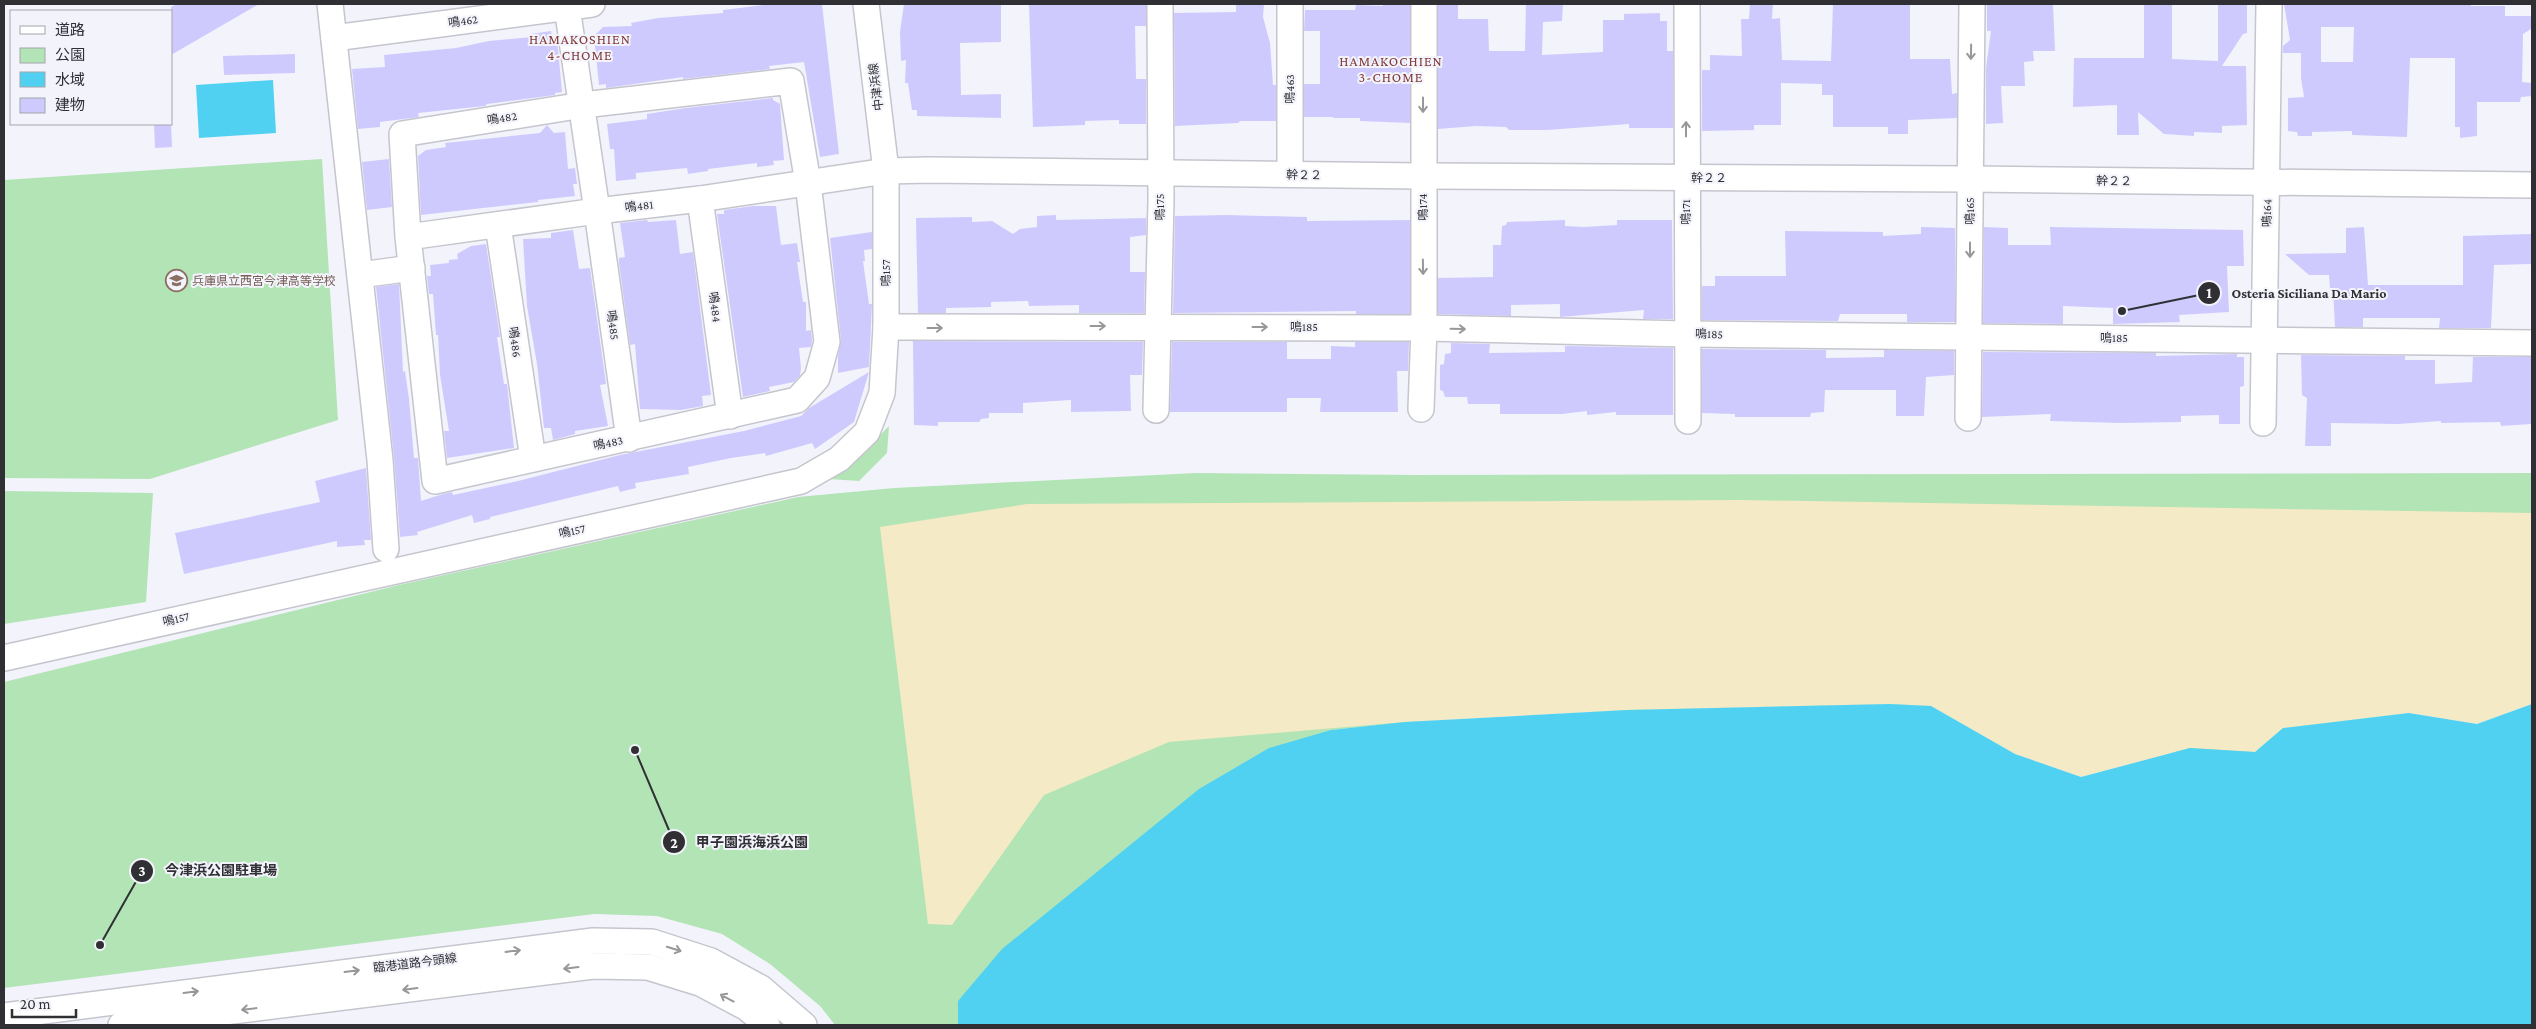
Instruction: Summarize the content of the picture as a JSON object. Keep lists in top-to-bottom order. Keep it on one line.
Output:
{"streets":{"street":["鳴462","中津浜線","鳴463","鳴482","幹２２","鳴481","鳴175","鳴174","鳴165","鳴171","鳴164","鳴157","鳴484","鳴485","鳴185","鳴486","鳴483","臨港道路今頭線"]},"crossings":[["中津浜線","幹２２"],["中津浜線","鳴481"],["中津浜線","鳴157"],["鳴463","幹２２"],["鳴482","鳴481"],["鳴482","鳴483"],["幹２２","鳴481"],["幹２２","鳴175"],["幹２２","鳴174"],["幹２２","鳴165"],["幹２２","鳴171"],["幹２２","鳴164"],["幹２２","鳴157"],["鳴481","鳴157"],["鳴481","鳴484"],["鳴481","鳴485"],["鳴481","鳴483"],["鳴175","鳴185"],["鳴174","鳴185"],["鳴165","鳴185"],["鳴171","鳴185"],["鳴164","鳴185"],["鳴157","鳴185"],["鳴484","鳴483"],["鳴485","鳴483"],["鳴486","鳴483"]],"one_way":["鳴174","鳴165","鳴171","鳴185"],"districts":["HAMAKOSHIEN 4-CHOME","HAMAKOCHIEN 3-CHOME"],"places":{"school or university":["兵庫県立西宮今津高等学校"],"other":["Osteria Siciliana Da Mario","甲子園浜海浜公園","今津浜公園駐車場"]},"legend":["道路","公園","水域","建物"],"scale_bar":"20 m"}
